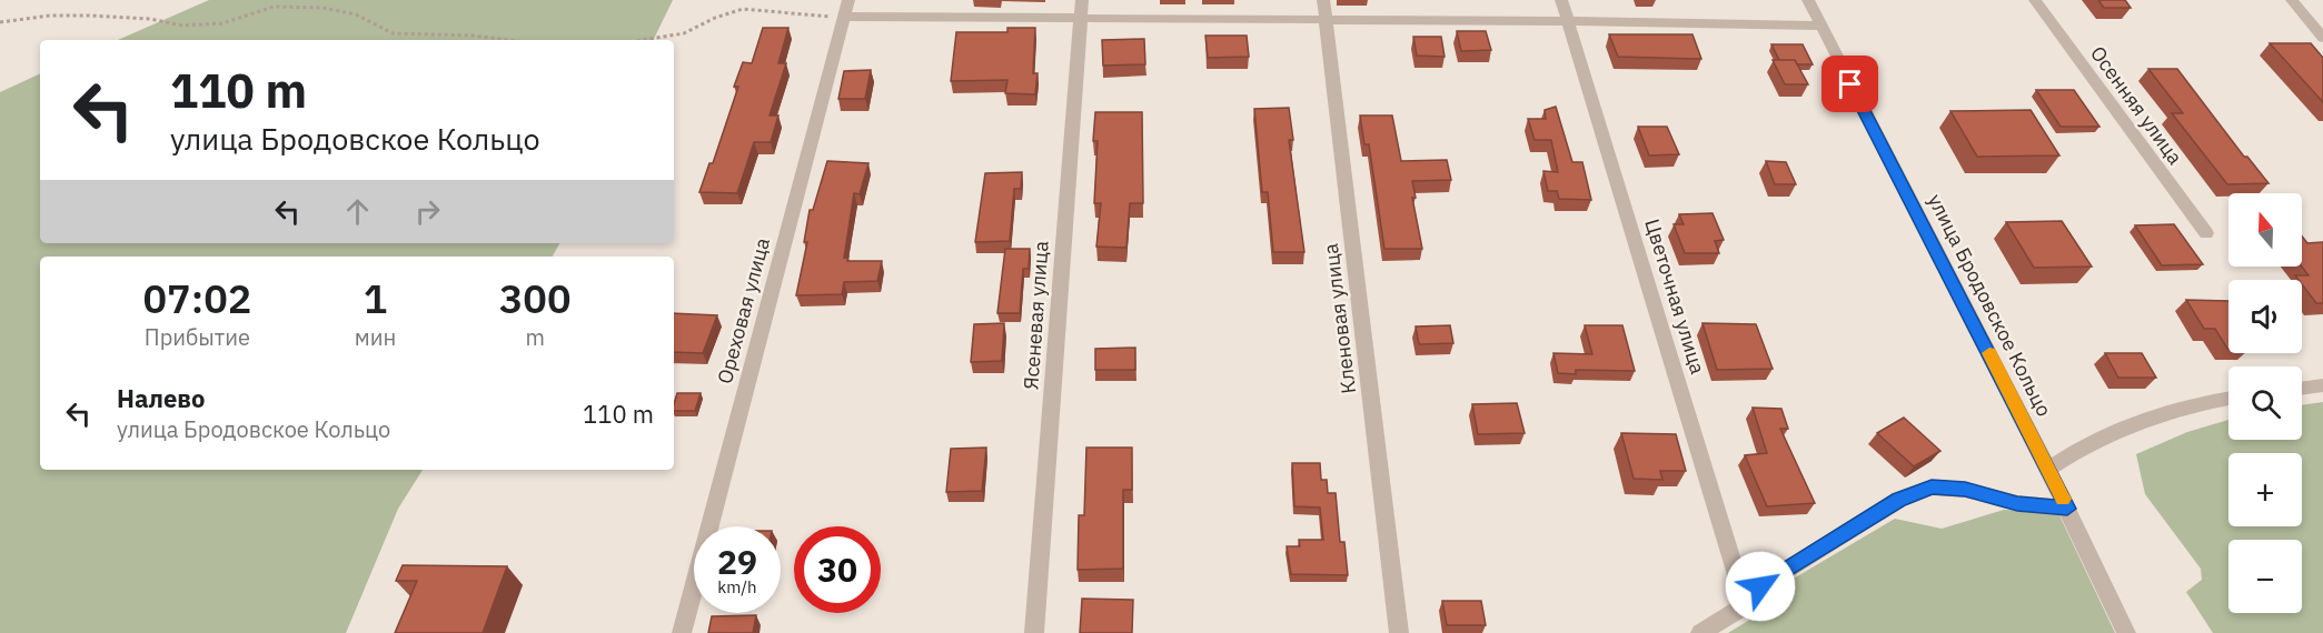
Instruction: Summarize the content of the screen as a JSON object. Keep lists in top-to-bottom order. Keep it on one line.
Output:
{"streets":{"street":["Осенняя улица","Цветочная улица","улица Бродовское Кольцо","Ореховая улица","Ясеневая улица","Кленовая улица"]},"north":"top","page":{"turn":["110 m","улица Бродовское Кольцо"],"map_buttons":["+","−"],"eta":["07:02","Прибытие","1","мин","300","m"],"list":[{"name":"Налево","note":"улица Бродовское Кольцо","value":"110 m"}],"speed":"29 km/h","limit":"30"}}
